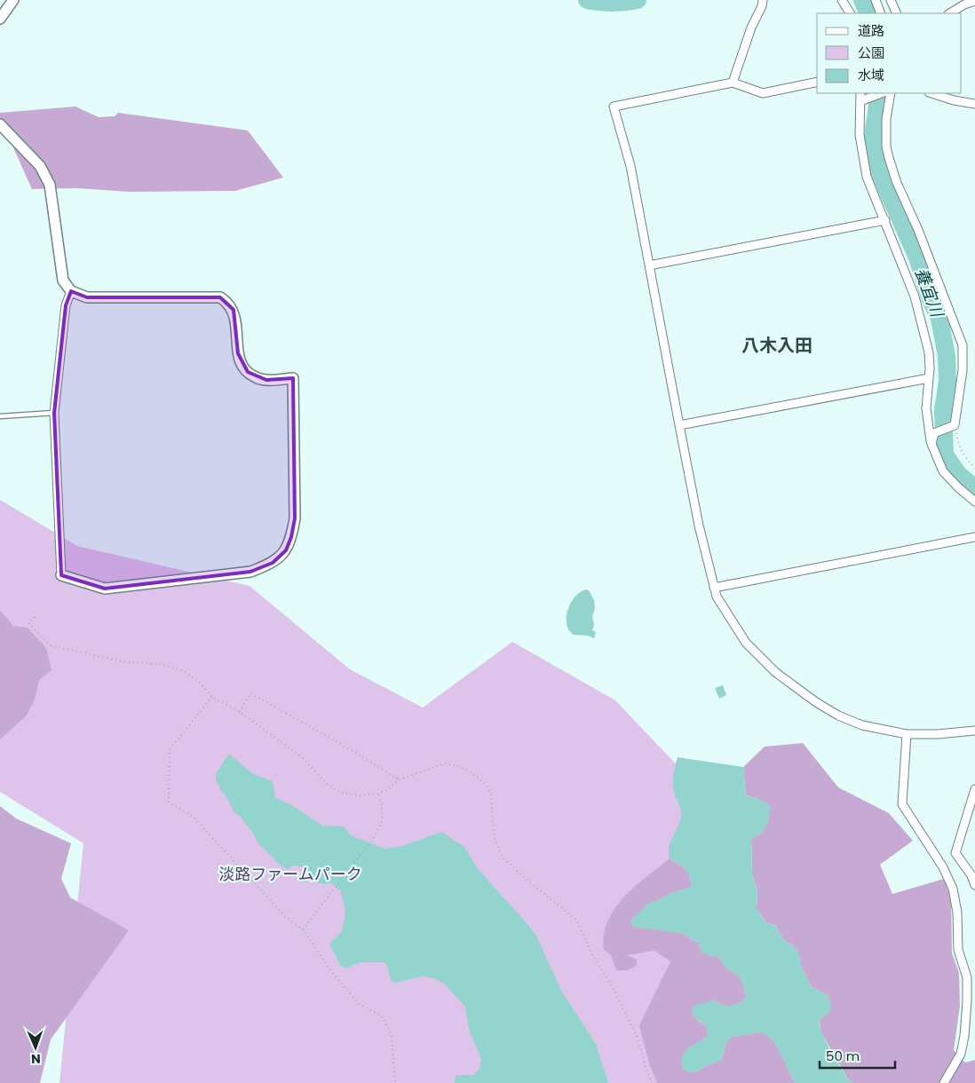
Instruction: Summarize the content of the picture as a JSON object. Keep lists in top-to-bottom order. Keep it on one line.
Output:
{"districts":["八木入田"],"water":["養宜川"],"parks":["淡路ファームパーク"],"legend":["道路","公園","水域"],"scale_bar":"50 m","north":"bottom"}
